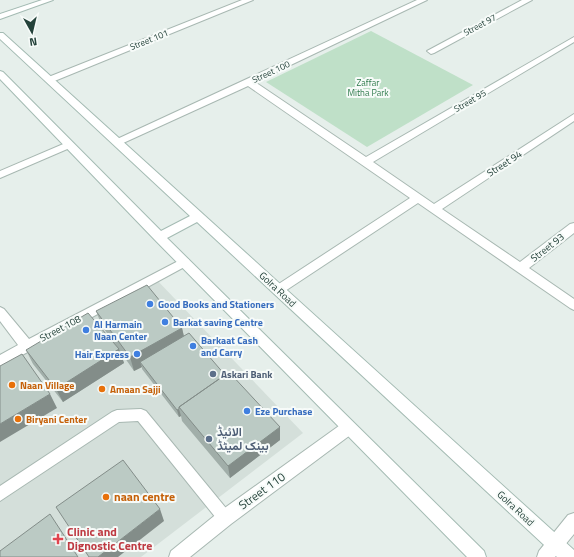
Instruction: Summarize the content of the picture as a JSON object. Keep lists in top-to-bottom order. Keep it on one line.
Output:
{"streets":{"street":["Street 97","Street 101","Street 100","Street 95","Street 94","Street 93","Golra Road","Street 108","Street 110"]},"crossings":[["Street 101","Golra Road"],["Street 100","Golra Road"]],"parks":["Zaffar Mitha Park"],"places":{"other":["Good Books and Stationers","Barkat saving Centre","Al Harmain Naan Center","Barkaat Cash and Carry","Hair Express","Askari Bank","Naan Village","Amaan Sajji","Eze Purchase","Biryani Center","الائیڈ بینک لمیٹڈ","naan centre"],"health":["Clinic and Dignostic Centre"]},"north":"bottom"}
